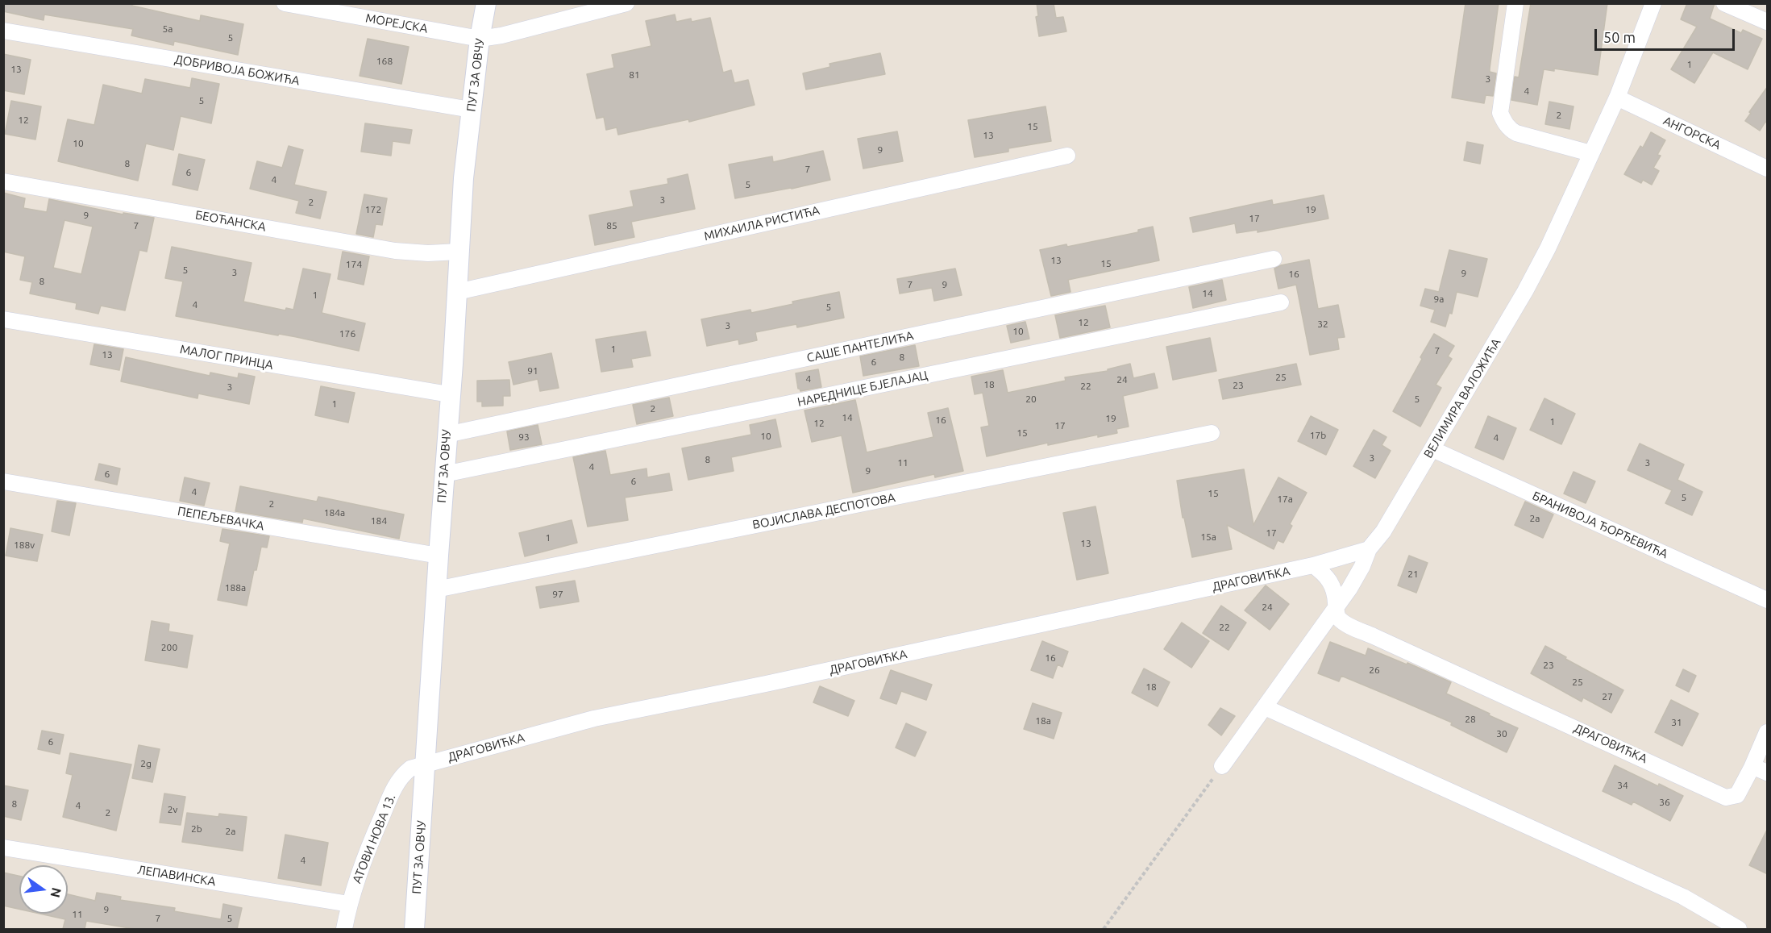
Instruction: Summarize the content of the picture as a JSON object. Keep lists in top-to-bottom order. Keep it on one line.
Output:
{"streets":{"street":["МОРЕЈСКА","ДОБРИВОЈА БОЖИЋА","ПУТ ЗА ОВЧУ","АНГОРСКА","БЕОЋАНСКА","МИХАИЛА РИСТИЋА","САШЕ ПАНТЕЛИЋА","МАЛОГ ПРИНЦА","НАРЕДНИЦЕ БЈЕЛАЈАЦ","ВЕЛИМИРА ВАЛОЖИЋА","ВОЈИСЛАВА ДЕСПОТОВА","ПЕПЕЉЕВАЧКА","БРАНИВОЈА ЂОРЂЕВИЋА","ДРАГОВИЋКА","АТОВИ НОВА 13.","ЛЕПАВИНСКА"]},"crossings":[["МОРЕЈСКА","ПУТ ЗА ОВЧУ"],["ДОБРИВОЈА БОЖИЋА","ПУТ ЗА ОВЧУ"],["ПУТ ЗА ОВЧУ","БЕОЋАНСКА"],["ПУТ ЗА ОВЧУ","МИХАИЛА РИСТИЋА"],["ПУТ ЗА ОВЧУ","САШЕ ПАНТЕЛИЋА"],["ПУТ ЗА ОВЧУ","МАЛОГ ПРИНЦА"],["ПУТ ЗА ОВЧУ","НАРЕДНИЦЕ БЈЕЛАЈАЦ"],["ПУТ ЗА ОВЧУ","ВОЈИСЛАВА ДЕСПОТОВА"],["ПУТ ЗА ОВЧУ","ПЕПЕЉЕВАЧКА"],["ПУТ ЗА ОВЧУ","ДРАГОВИЋКА"],["ПУТ ЗА ОВЧУ","АТОВИ НОВА 13."],["АНГОРСКА","ВЕЛИМИРА ВАЛОЖИЋА"],["ВЕЛИМИРА ВАЛОЖИЋА","БРАНИВОЈА ЂОРЂЕВИЋА"],["ВЕЛИМИРА ВАЛОЖИЋА","ДРАГОВИЋКА"],["ДРАГОВИЋКА","АТОВИ НОВА 13."],["АТОВИ НОВА 13.","ЛЕПАВИНСКА"]],"house_numbers":["5a","5","168","1","13","81","3","4","5","2","12","15","13","10","9","8","7","6","4","5","3","2","172","19","9","17","7","85","13","15","174","5","3","9","16","8","7","9","14","1","9a","4","5","12","32","3","10","176","1","7","13","8","6","91","25","4","24","18","23","22","3","20","5","1","2","14","19","16","1","12","17","15","17b","10","93","4","3","8","11","3","4","9","6","6","4","15","5","17a","2","184a","2a","184","17","15a","1","13","188v","21","188a","97","24","22","200","16","23","26","25","18","27","28","18a","31","30","6","2g","34","36","8","4","2v","2","2b","2a","4","9","11","7","5"],"scale_bar":"50 m","north":"right"}
